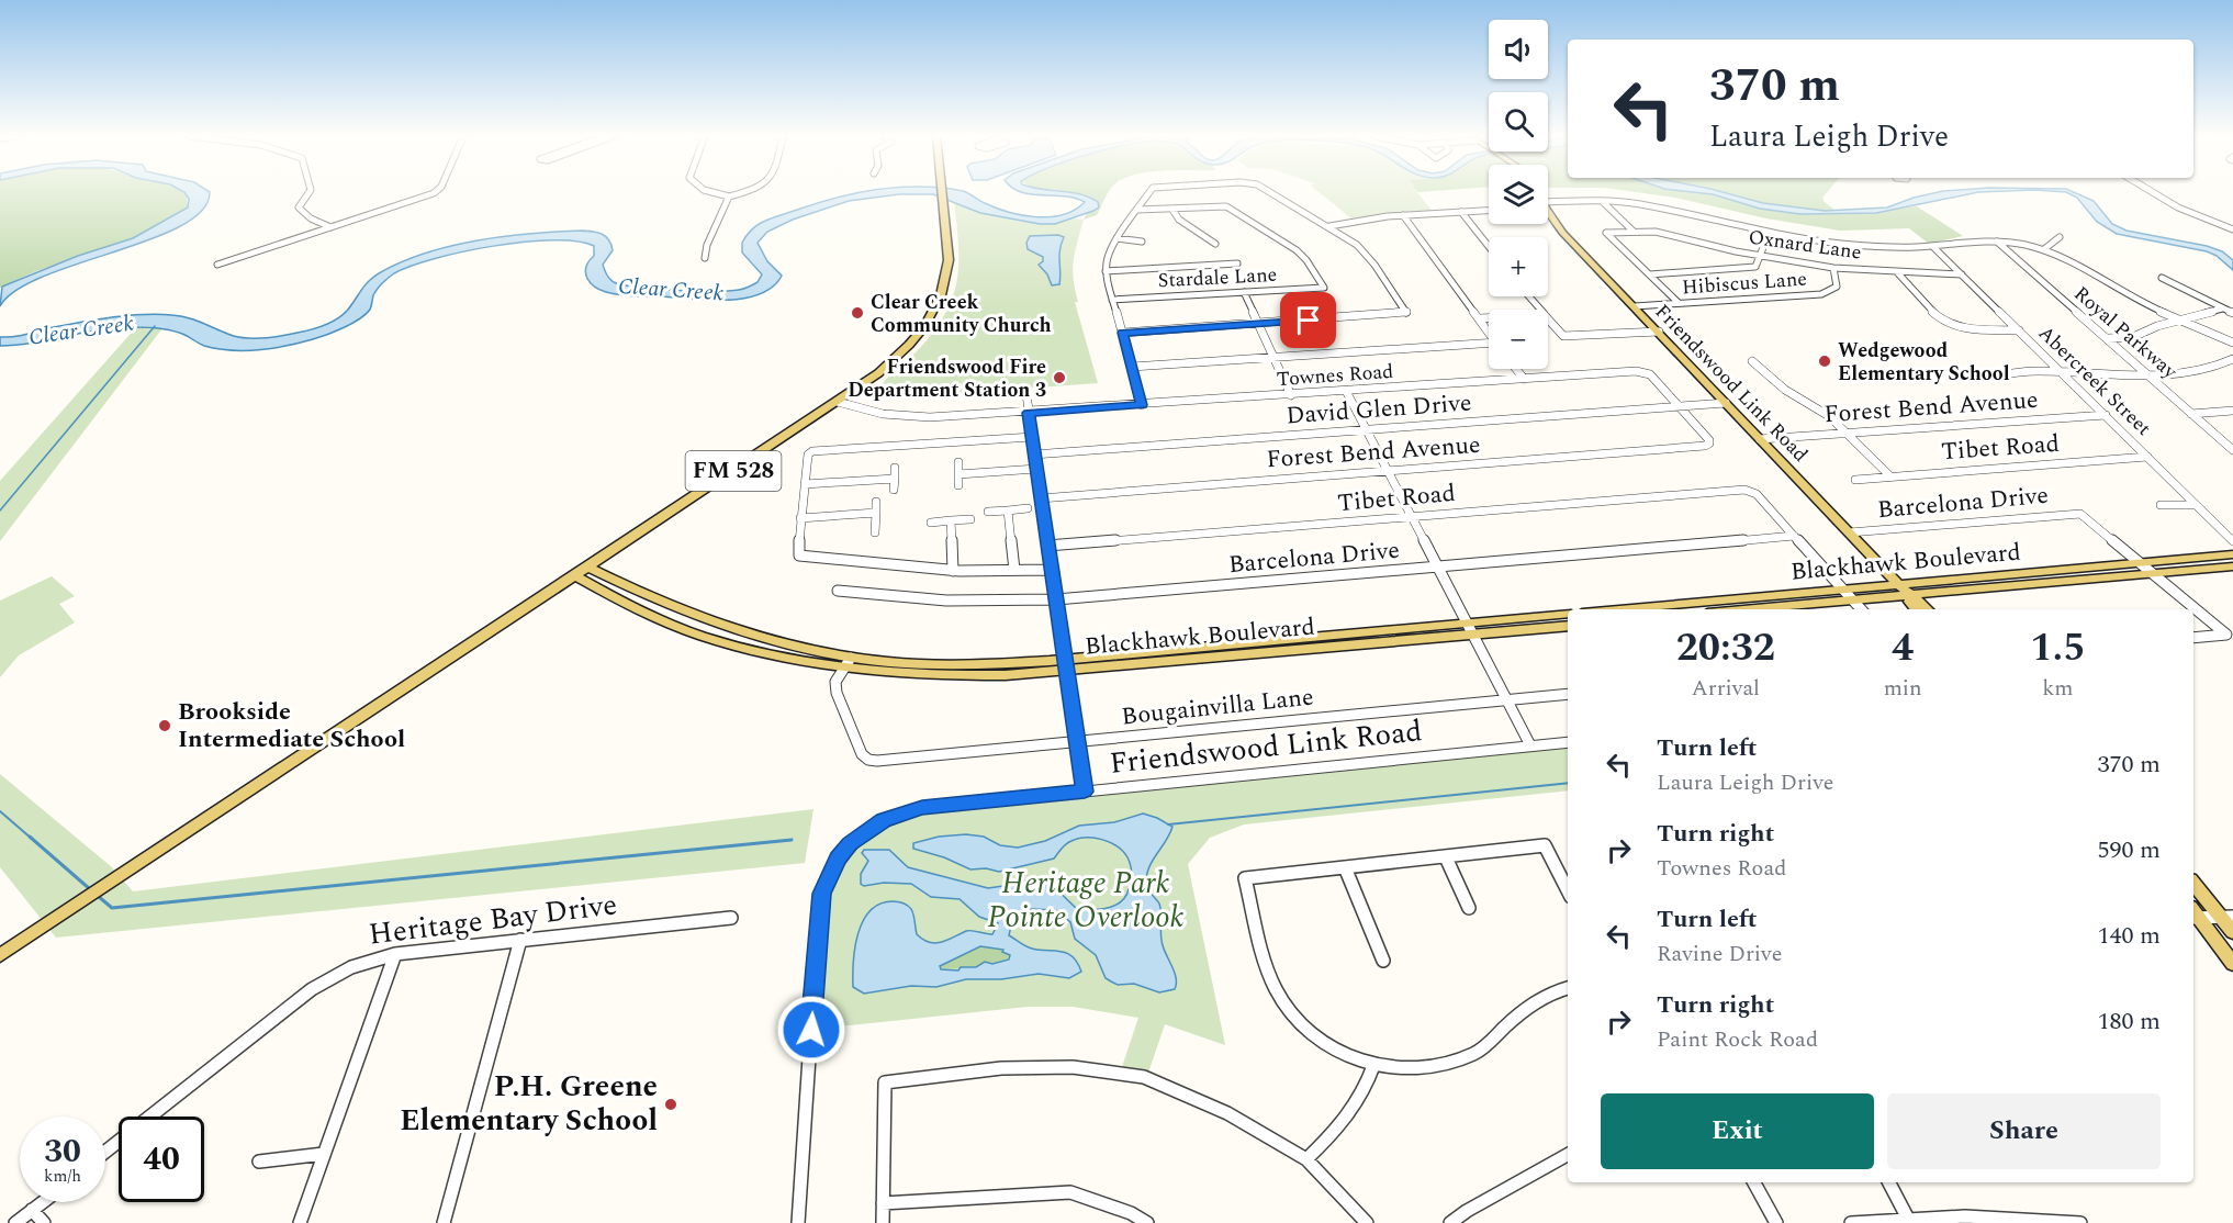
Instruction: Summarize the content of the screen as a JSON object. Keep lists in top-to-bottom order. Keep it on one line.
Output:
{"streets":{"main road":["Friendswood Link Road","FM 528","Blackhawk Boulevard"],"street":["Oxnard Lane","Stardale Lane","Hibiscus Lane","Royal Parkway","Townes Road","Abercreek Street","Forest Bend Avenue","David Glen Drive","Tibet Road","Barcelona Drive","Bougainvilla Lane","Heritage Bay Drive"]},"crossings":[["Oxnard Lane","Hibiscus Lane"],["Oxnard Lane","Abercreek Street"],["Hibiscus Lane","Friendswood Link Road"],["Townes Road","FM 528"],["Abercreek Street","Forest Bend Avenue"],["Abercreek Street","Tibet Road"],["Friendswood Link Road","Forest Bend Avenue"],["Friendswood Link Road","David Glen Drive"],["Friendswood Link Road","Barcelona Drive"],["Friendswood Link Road","Blackhawk Boulevard"],["Forest Bend Avenue","David Glen Drive"],["Tibet Road","Barcelona Drive"],["FM 528","Blackhawk Boulevard"],["Barcelona Drive","Blackhawk Boulevard"],["Blackhawk Boulevard","Bougainvilla Lane"]],"water":["Clear Creek"],"parks":["Heritage Park Pointe Overlook"],"places":["Clear Creek Community Church","Wedgewood Elementary School","Friendswood Fire Department Station 3","Brookside Intermediate School","P.H. Greene Elementary School"],"page":{"map_buttons":["+","−"],"turn":["370 m","Laura Leigh Drive"],"eta":["20:32","Arrival","4","min","1.5","km"],"list":[{"name":"Turn left","note":"Laura Leigh Drive","value":"370 m"},{"name":"Turn right","note":"Townes Road","value":"590 m"},{"name":"Turn left","note":"Ravine Drive","value":"140 m"},{"name":"Turn right","note":"Paint Rock Road","value":"180 m"}],"buttons":["Exit","Share"],"speed":"30 km/h","limit":"40"}}
